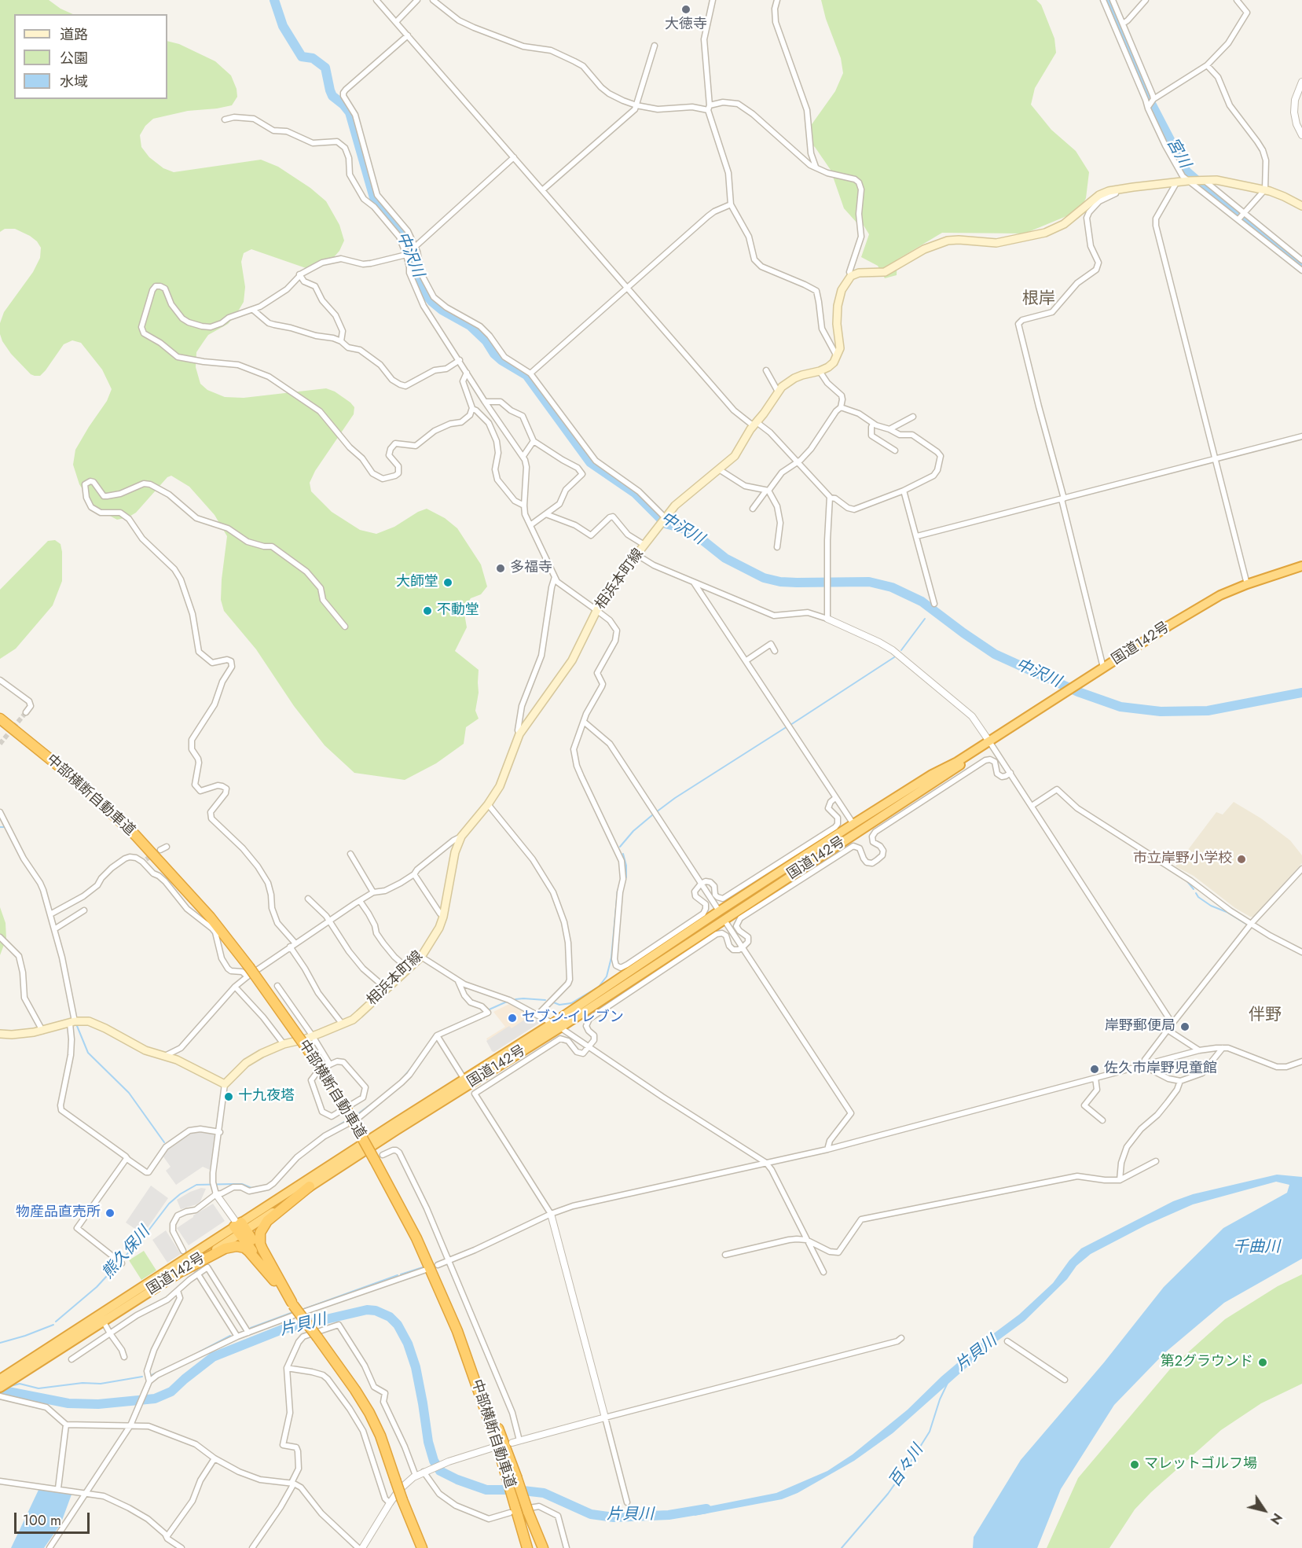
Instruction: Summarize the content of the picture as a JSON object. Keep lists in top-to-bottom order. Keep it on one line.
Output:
{"streets":{"highway":["国道142号","中部横断自動車道"],"main road":["相浜本町線"]},"districts":["根岸","伴野"],"water":["宮川","中沢川","千曲川","熊久保川","片貝川","百々川"],"places":["大徳寺","多福寺","大師堂","不動堂","市立岸野小学校","セブン-イレブン","岸野郵便局","佐久市岸野児童館","十九夜塔","物産品直売所","第2グラウンド","マレットゴルフ場"],"legend":["道路","公園","水域"],"scale_bar":"100 m","north":"bottom right"}
